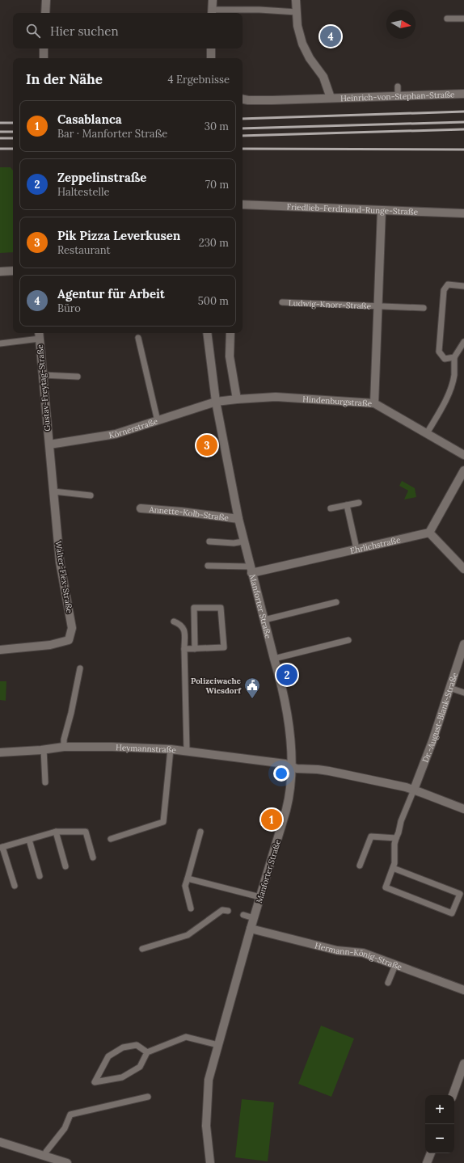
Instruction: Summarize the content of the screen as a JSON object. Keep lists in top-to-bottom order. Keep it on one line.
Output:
{"streets":{"street":["Heinrich-von-Stephan-Straße","Friedlieb-Ferdinand-Runge-Straße","Ludwig-Knorr-Straße","Gustav-Freytag-Straße","Hindenburgstraße","Körnerstraße","Annette-Kolb-Straße","Ehrlichstraße","Walter-Flex-Straße","Manforter Straße","Dr.-August-Blank-Straße","Heymannstraße","Hermann-König-Straße"]},"crossings":[["Friedlieb-Ferdinand-Runge-Straße","Ludwig-Knorr-Straße"],["Ludwig-Knorr-Straße","Hindenburgstraße"],["Gustav-Freytag-Straße","Körnerstraße"],["Gustav-Freytag-Straße","Walter-Flex-Straße"],["Hindenburgstraße","Körnerstraße"],["Hindenburgstraße","Manforter Straße"],["Körnerstraße","Walter-Flex-Straße"],["Körnerstraße","Manforter Straße"],["Annette-Kolb-Straße","Manforter Straße"],["Ehrlichstraße","Manforter Straße"],["Manforter Straße","Heymannstraße"],["Manforter Straße","Hermann-König-Straße"],["Dr.-August-Blank-Straße","Heymannstraße"]],"places":{"public building":["Polizeiwache Wiesdorf"]},"north":"right","page":{"search":"Hier suchen","pins":["4","3","2","1"],"heading":["In der Nähe","4 Ergebnisse"],"list":[{"mark":"1","name":"Casablanca","note":"Bar · Manforter Straße","value":"30 m"},{"mark":"2","name":"Zeppelinstraße","note":"Haltestelle","value":"70 m"},{"mark":"3","name":"Pik Pizza Leverkusen","note":"Restaurant","value":"230 m"},{"mark":"4","name":"Agentur für Arbeit","note":"Büro","value":"500 m"}],"map_buttons":["+","−"]}}
